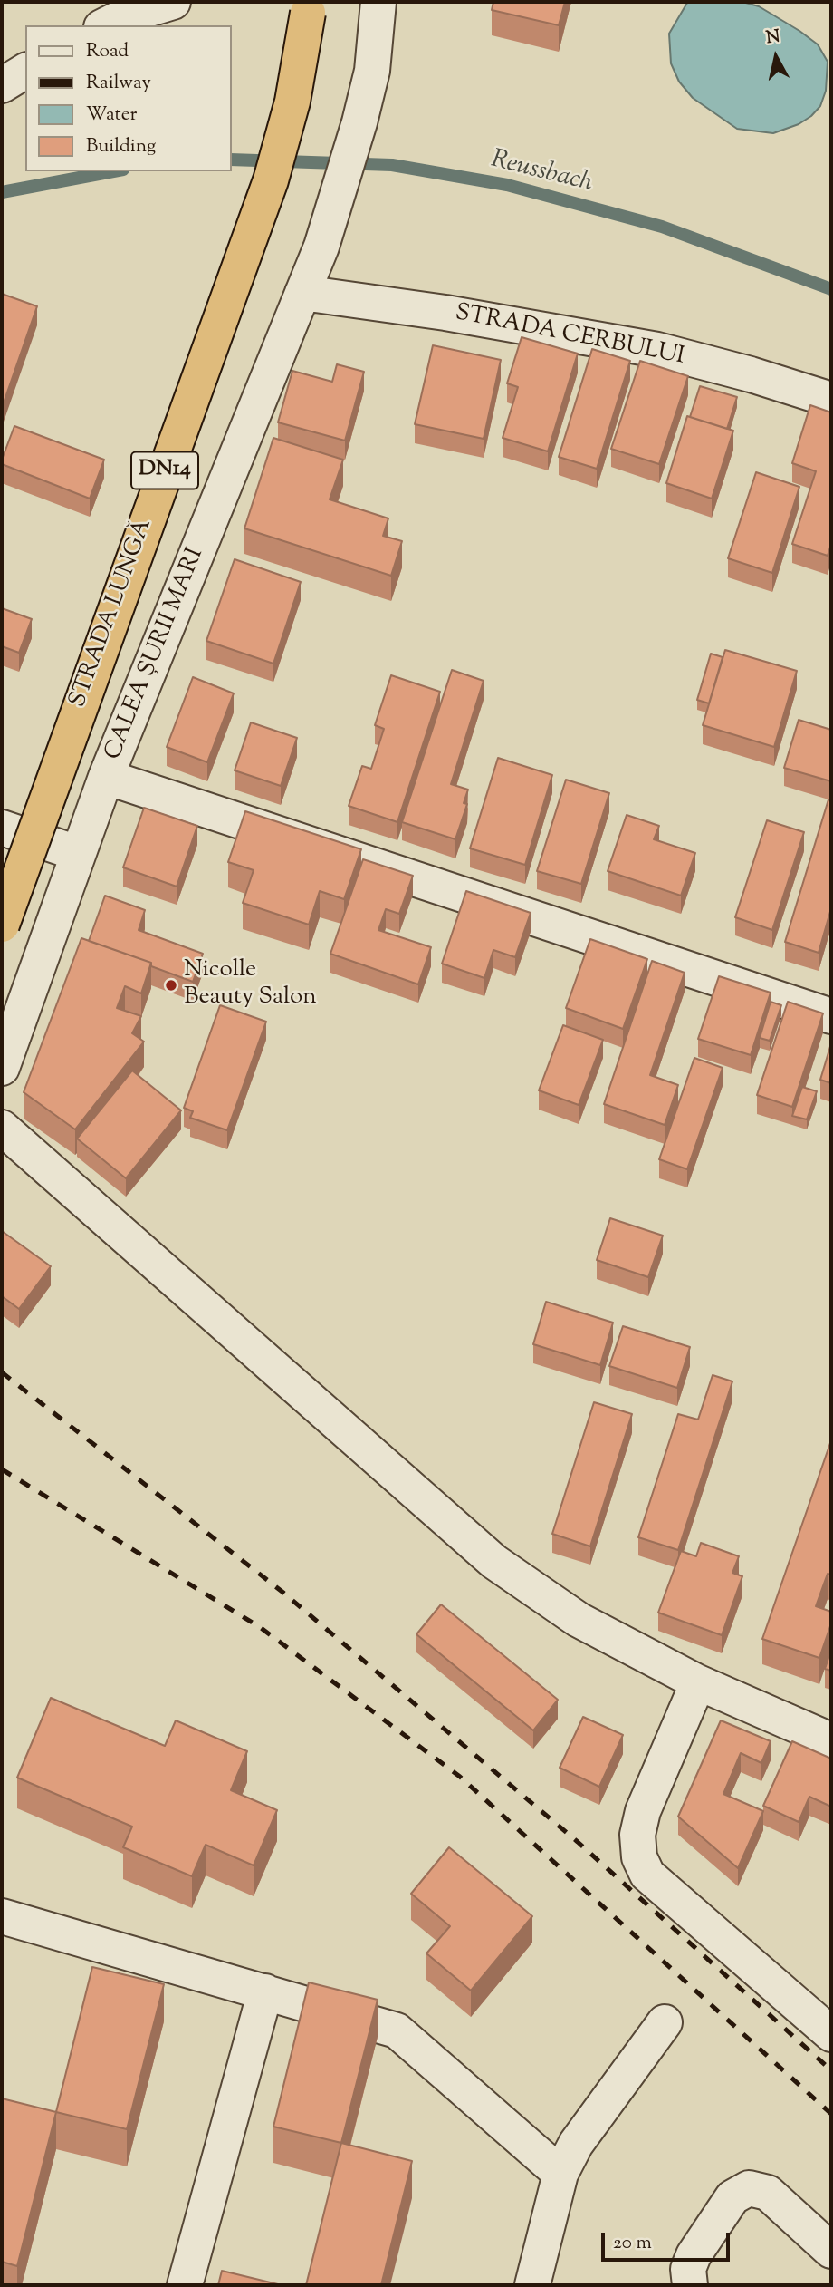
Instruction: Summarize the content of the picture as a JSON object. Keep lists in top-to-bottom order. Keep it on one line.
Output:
{"streets":{"main road":["DN14","STRADA LUNGĂ"],"street":["STRADA CERBULUI","CALEA ȘURII MARI"]},"crossings":[["STRADA CERBULUI","CALEA ȘURII MARI"]],"water":["Reussbach"],"places":["Nicolle Beauty Salon"],"legend":["Road","Railway","Water","Building"],"scale_bar":"20 m","north":"top"}
